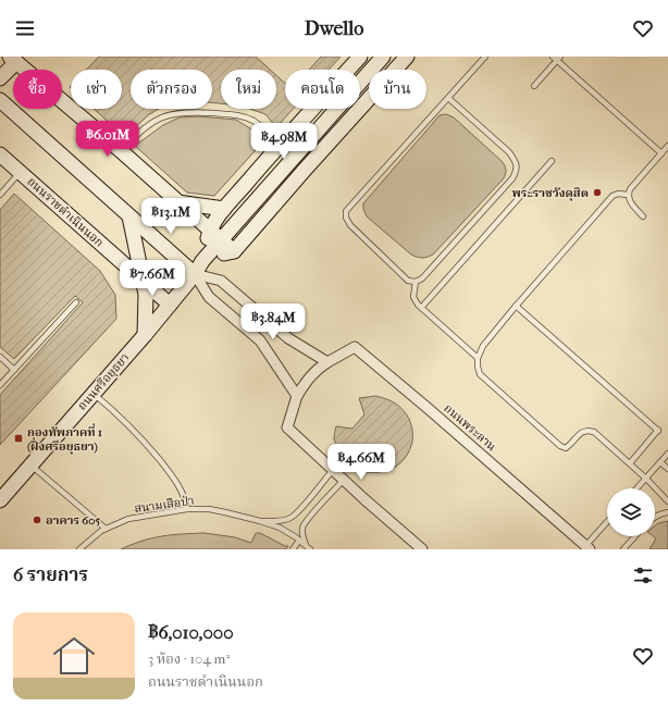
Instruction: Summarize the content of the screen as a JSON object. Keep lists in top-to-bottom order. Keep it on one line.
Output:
{"streets":{"main road":["ถนนราชดำเนินนอก","ถนนศรีอยุธยา"],"street":["ถนนพระลาน"],"lane":["สนามเสือป่า"]},"crossings":[["ถนนราชดำเนินนอก","ถนนศรีอยุธยา"],["ถนนพระลาน","สนามเสือป่า"]],"places":{"other":["พระราชวังดุสิต","อาคาร 605"],"transit":["กองทัพภาคที่ 1 (ฝั่งศรีอยุธยา)"]},"page":{"header":"Dwello","chip":["ซื้อ","เช่า","ตัวกรอง","ใหม่","คอนโด","บ้าน"],"price":["฿6.01M","฿4.98M","฿13.1M","฿7.66M","฿3.84M","฿4.66M"],"heading":"6 รายการ","list":[{"name":"฿6,010,000","note":"3 ห้อง · 104 m² · ถนนราชดำเนินนอก"}]}}
